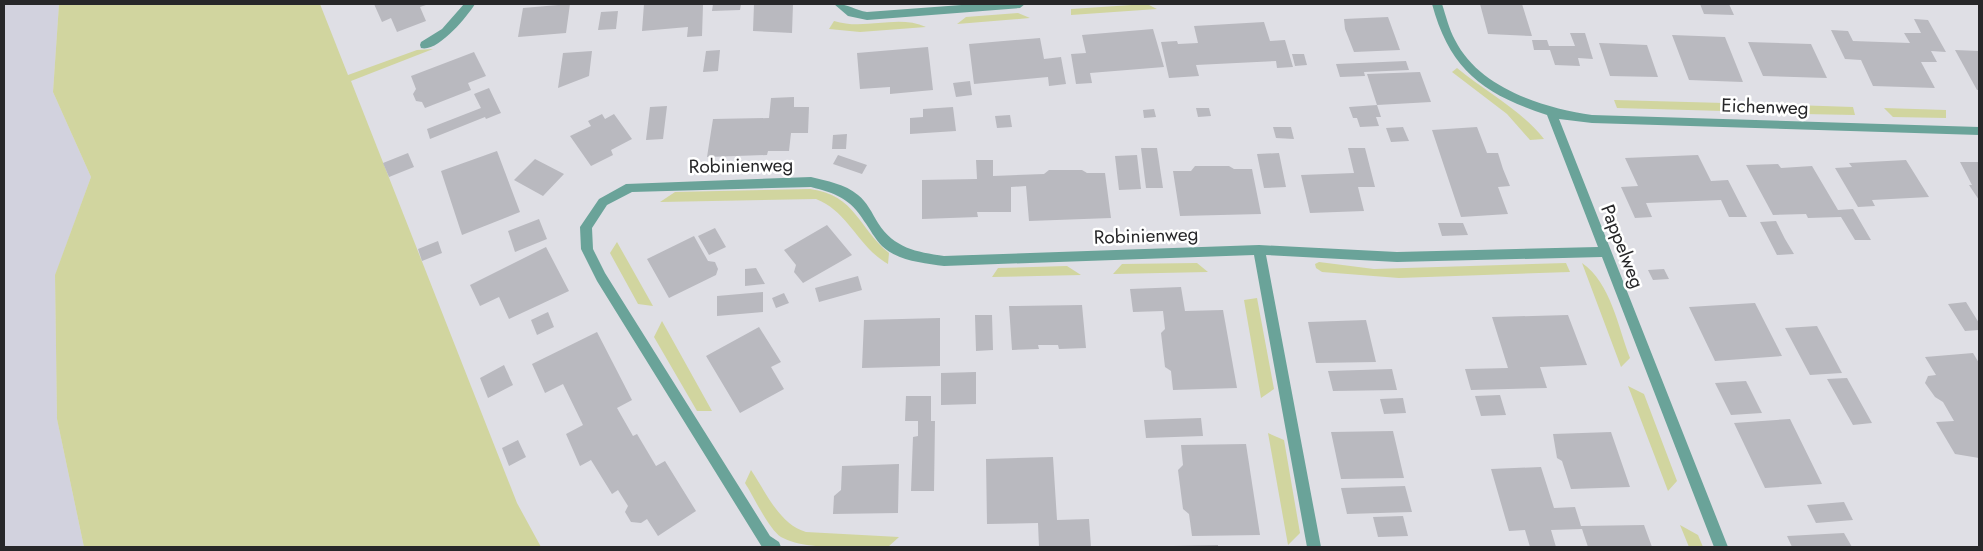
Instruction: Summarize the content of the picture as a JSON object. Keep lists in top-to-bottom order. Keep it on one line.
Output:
{"streets":{"street":["Eichenweg","Robinienweg","Pappelweg"]},"crossings":[["Eichenweg","Pappelweg"],["Robinienweg","Pappelweg"]]}
